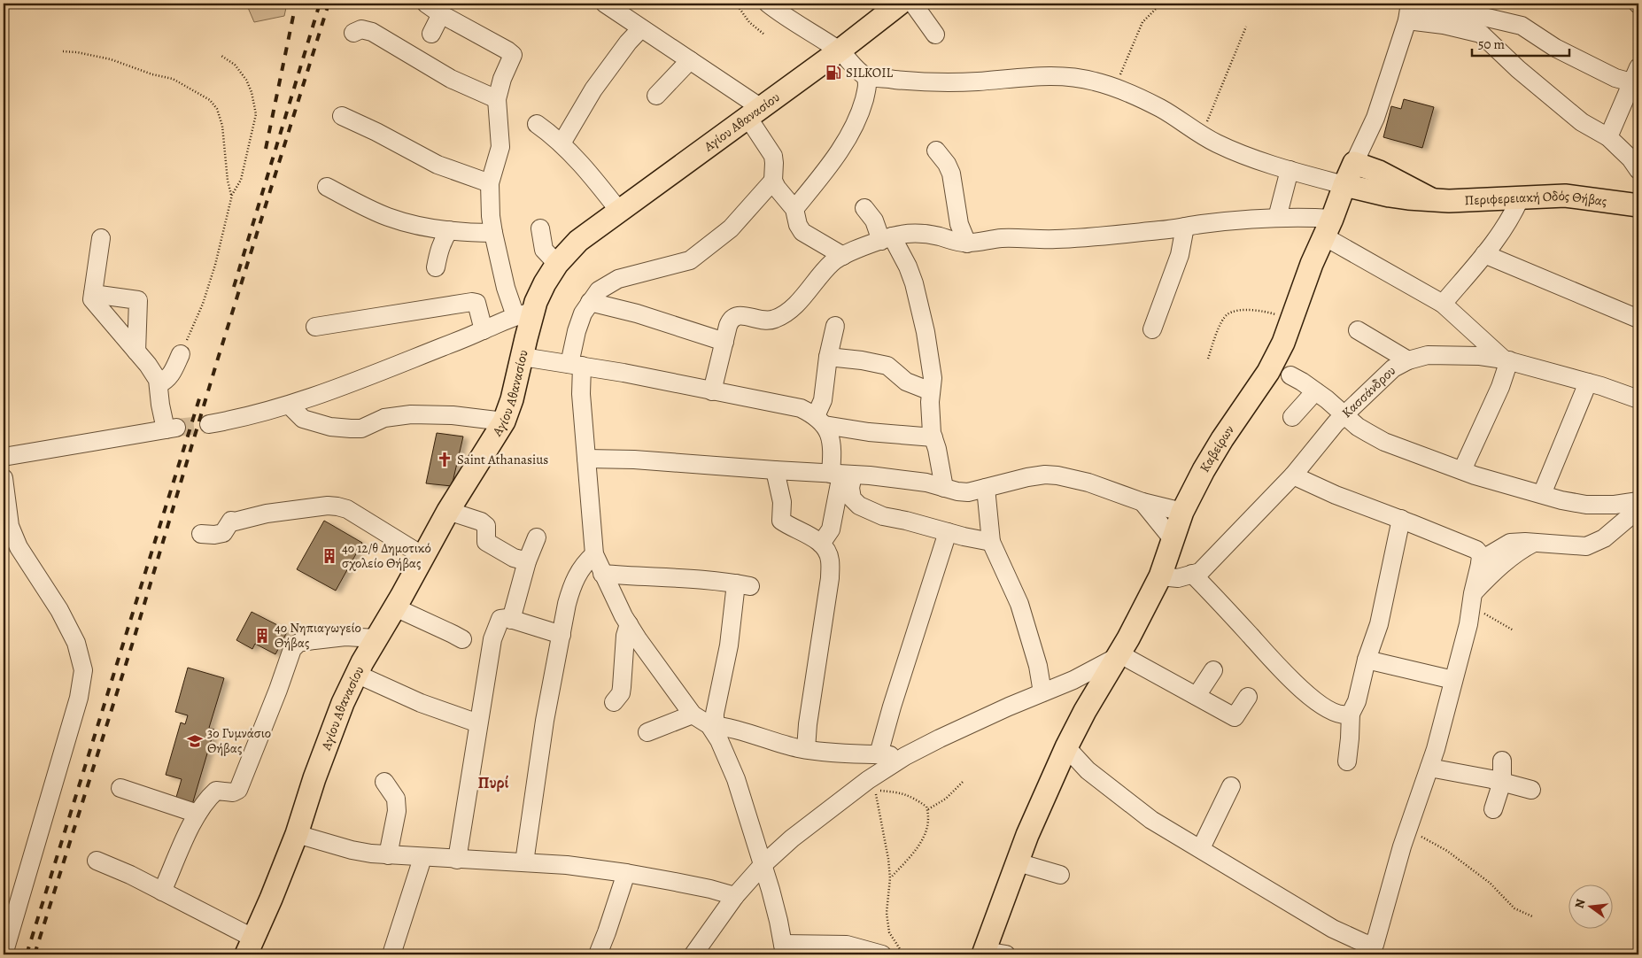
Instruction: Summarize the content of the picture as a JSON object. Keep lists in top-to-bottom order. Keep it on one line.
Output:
{"streets":{"main road":["Αγίου Αθανασίου","Περιφερειακή Οδός Θήβας","Καβείρων"],"street":["Κασσάνδρου"]},"crossings":[["Περιφερειακή Οδός Θήβας","Καβείρων"],["Κασσάνδρου","Καβείρων"]],"districts":["Πυρί"],"places":{"fuel station":["SILKOIL"],"church":["Saint Athanasius"],"building":["4ο 12/θ Δημοτικό σχολείο Θήβας","4ο Νηπιαγωγείο Θήβας"],"school or university":["3ο Γυμνάσιο Θήβας"]},"scale_bar":"50 m","north":"left"}
